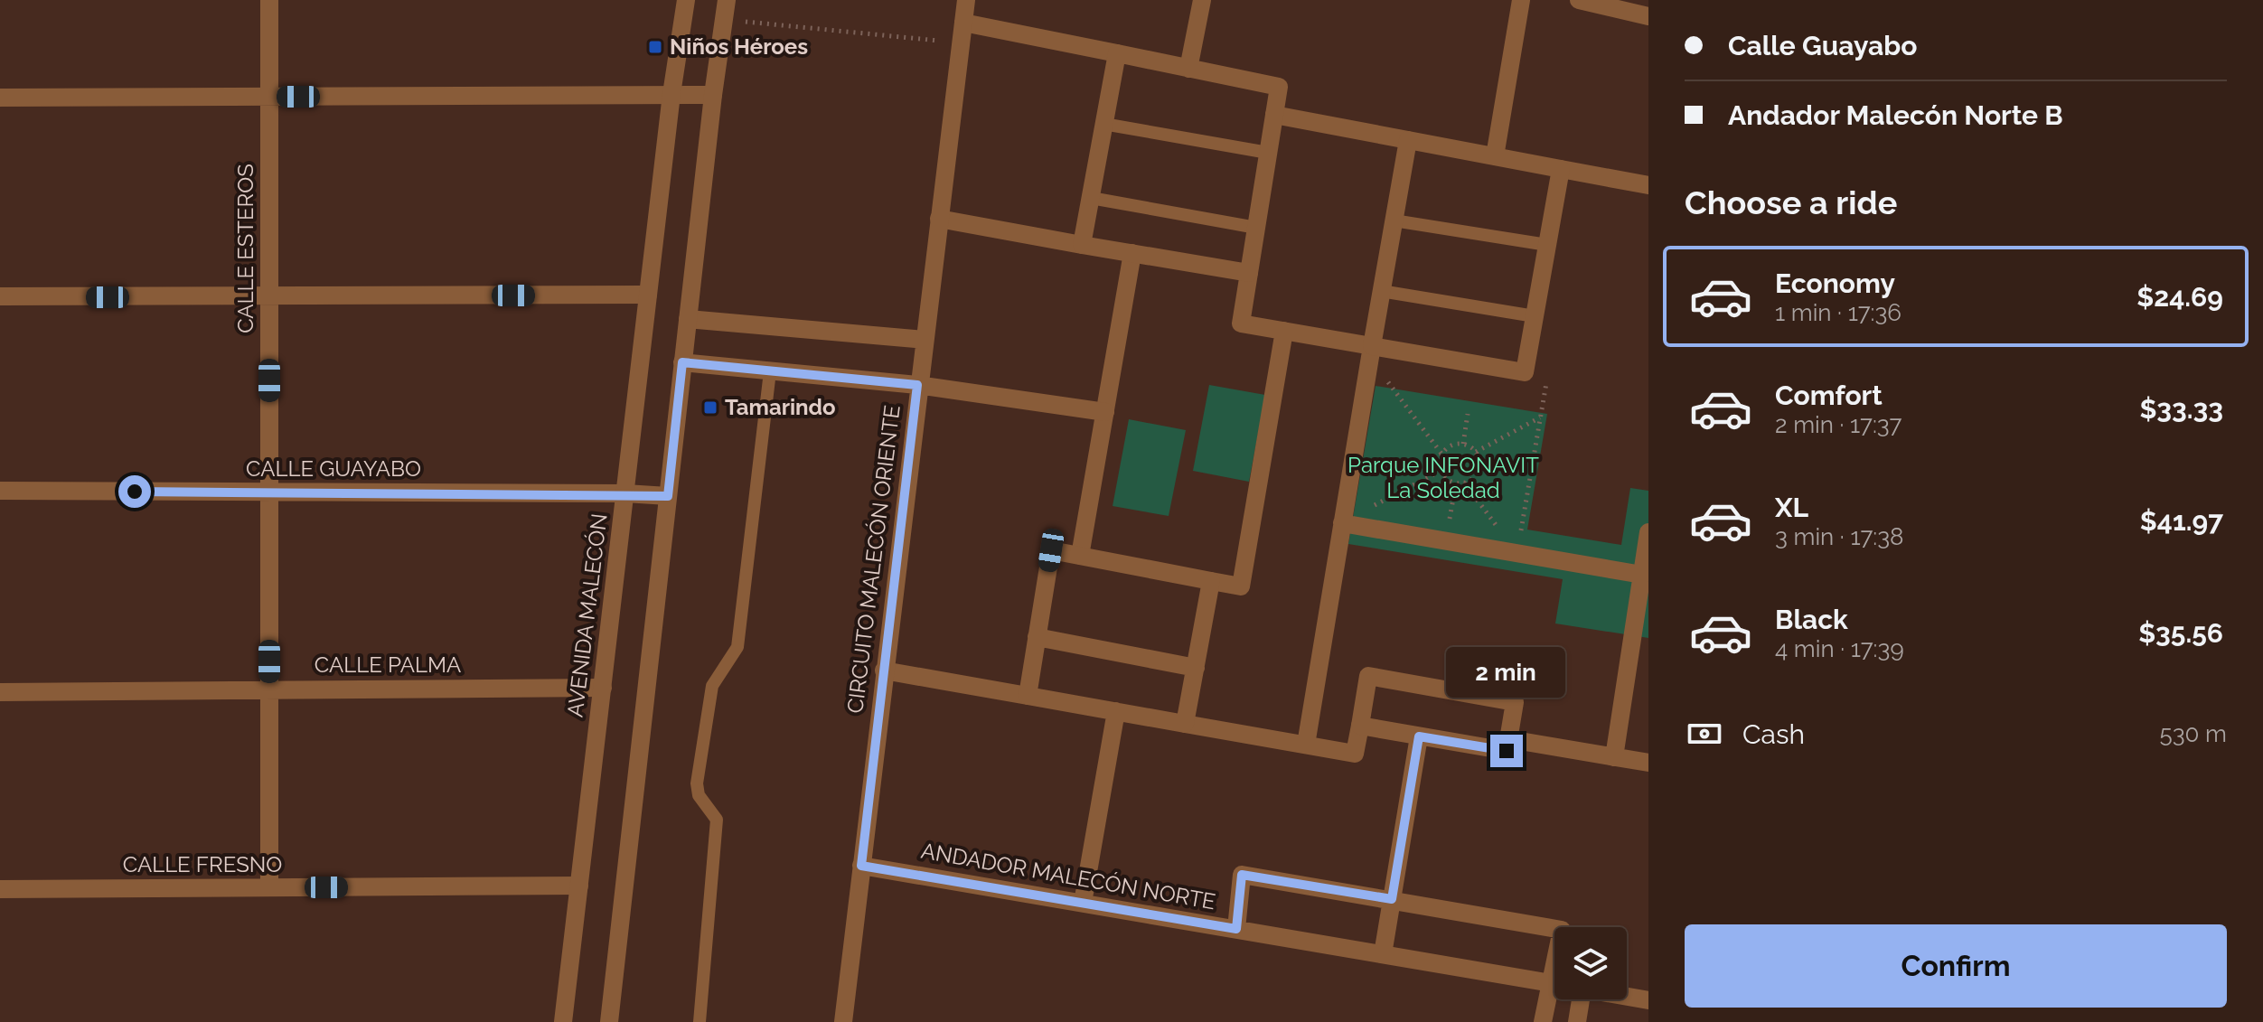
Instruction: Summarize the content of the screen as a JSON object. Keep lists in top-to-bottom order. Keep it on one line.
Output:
{"streets":{"street":["CALLE ESTEROS","CALLE GUAYABO","CIRCUITO MALECÓN ORIENTE","AVENIDA MALECÓN","CALLE PALMA","CALLE FRESNO","ANDADOR MALECÓN NORTE"]},"crossings":[["CALLE ESTEROS","CALLE GUAYABO"],["CALLE ESTEROS","CALLE PALMA"],["CALLE ESTEROS","CALLE FRESNO"],["CALLE GUAYABO","AVENIDA MALECÓN"],["CIRCUITO MALECÓN ORIENTE","ANDADOR MALECÓN NORTE"],["AVENIDA MALECÓN","CALLE PALMA"],["AVENIDA MALECÓN","CALLE FRESNO"]],"parks":["Parque INFONAVIT La Soledad"],"places":{"transit":["Niños Héroes","Tamarindo"]},"page":{"banner":["Calle Guayabo","Andador Malecón Norte B"],"heading":"Choose a ride","list":[{"name":"Economy","note":"1 min · 17:36","value":"$24.69"},{"name":"Comfort","note":"2 min · 17:37","value":"$33.33"},{"name":"XL","note":"3 min · 17:38","value":"$41.97"},{"name":"Black","note":"4 min · 17:39","value":"$35.56"}],"bubble":"2 min","pay":["Cash","530 m"],"buttons":"Confirm"}}
